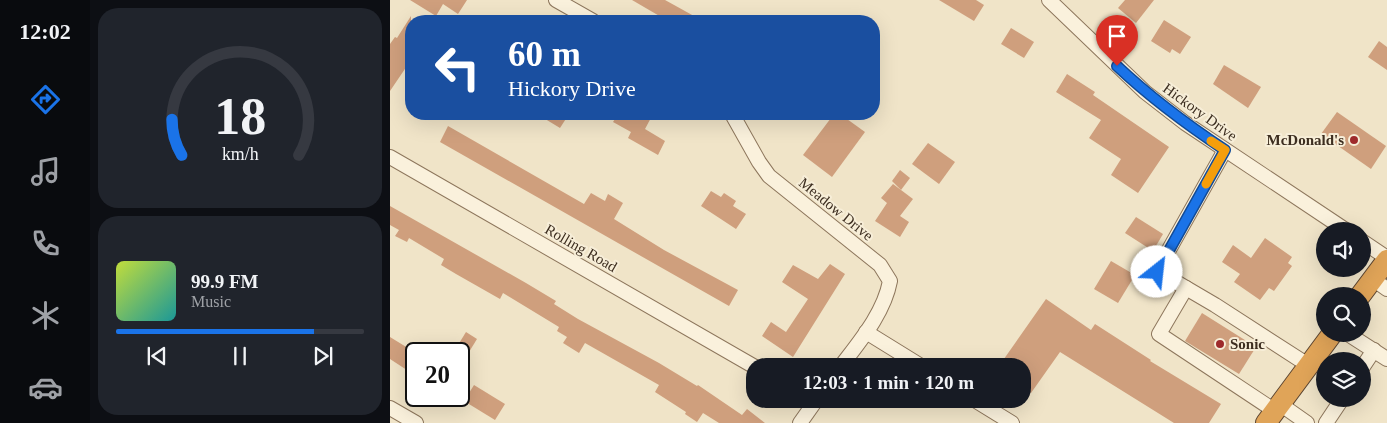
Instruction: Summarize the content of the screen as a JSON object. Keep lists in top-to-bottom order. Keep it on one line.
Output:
{"streets":{"street":["Hickory Drive","Meadow Drive","Rolling Road"]},"places":["McDonald's","Sonic"],"page":{"tabs":"12:02","turn":["60 m","Hickory Drive"],"song":["99.9 FM","Music"],"limit":"20","trip":"12:03 · 1 min · 120 m","gauge":["18","km/h"]}}
